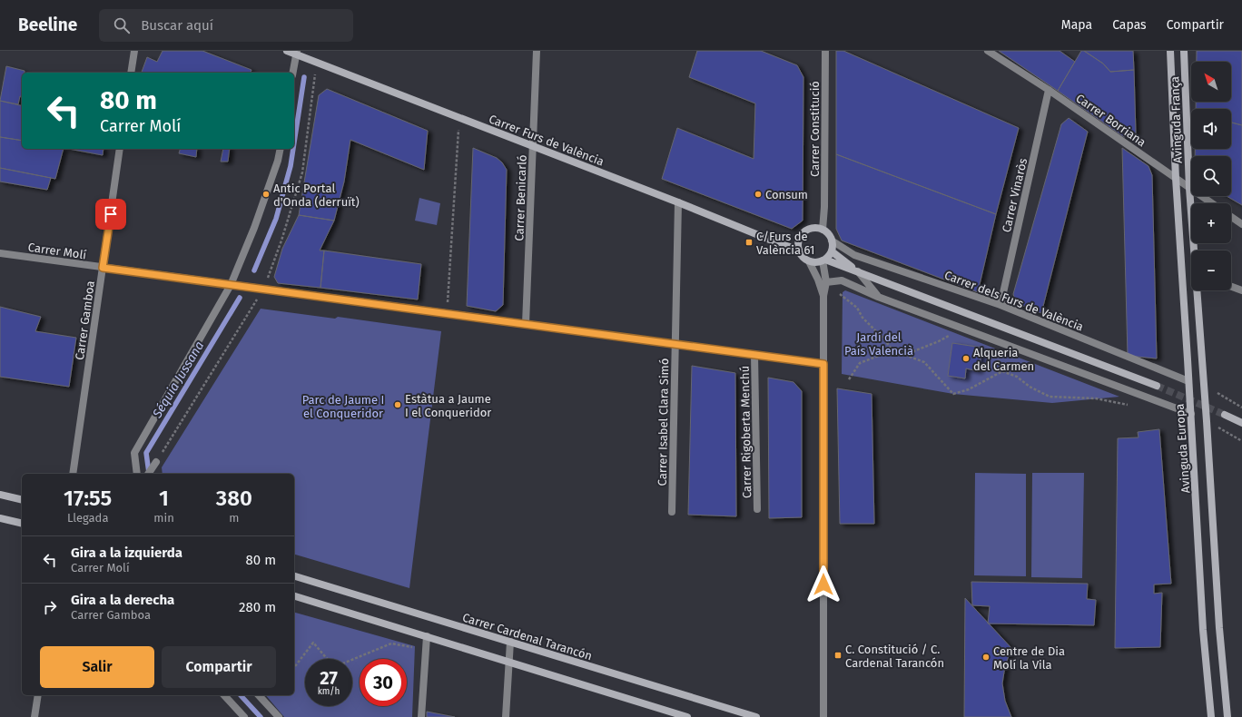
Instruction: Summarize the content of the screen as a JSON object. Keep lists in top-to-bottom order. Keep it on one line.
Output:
{"streets":{"street":["Carrer Borriana","Avinguda França","Carrer Constitució","Carrer Furs de València","Carrer Vinaròs","Carrer Benicarló","Carrer Molí","Carrer dels Furs de València","Carrer Gamboa","Carrer Isabel Clara Simó","Carrer Rigoberta Menchú","Avinguda Europa","Carrer Cardenal Tarancón"]},"crossings":[["Carrer Borriana","Avinguda França"],["Carrer Borriana","Carrer Vinaròs"],["Carrer Borriana","Avinguda Europa"],["Avinguda França","Avinguda Europa"],["Carrer Constitució","Carrer Furs de València"],["Carrer Constitució","Carrer dels Furs de València"],["Carrer Furs de València","Carrer Benicarló"],["Carrer Furs de València","Carrer dels Furs de València"],["Carrer Furs de València","Carrer Isabel Clara Simó"],["Carrer Vinaròs","Carrer dels Furs de València"],["Carrer Benicarló","Carrer Molí"],["Carrer Molí","Carrer Gamboa"],["Carrer Molí","Carrer Isabel Clara Simó"],["Carrer Molí","Carrer Rigoberta Menchú"],["Carrer dels Furs de València","Avinguda Europa"]],"water":["Séquia Jussana"],"parks":["Jardí del País Valencià","Parc de Jaume I el Conqueridor"],"places":{"other":["Antic Portal d'Onda (derruït)","Consum","Alqueria del Carmen","Estàtua a Jaume I el Conqueridor","Centre de Dia Molí la Vila"],"transit":["C/Furs de València 61","C. Constitució / C. Cardenal Tarancón"]},"north":"top left","page":{"header":"Beeline","search":"Buscar aquí","nav":["Mapa","Capas","Compartir"],"map_buttons":["+","−"],"turn":["80 m","Carrer Molí"],"eta":["17:55","Llegada","1","min","380","m"],"list":[{"name":"Gira a la izquierda","note":"Carrer Molí","value":"80 m"},{"name":"Gira a la derecha","note":"Carrer Gamboa","value":"280 m"}],"buttons":["Salir","Compartir"],"speed":"27 km/h","limit":"30"}}
